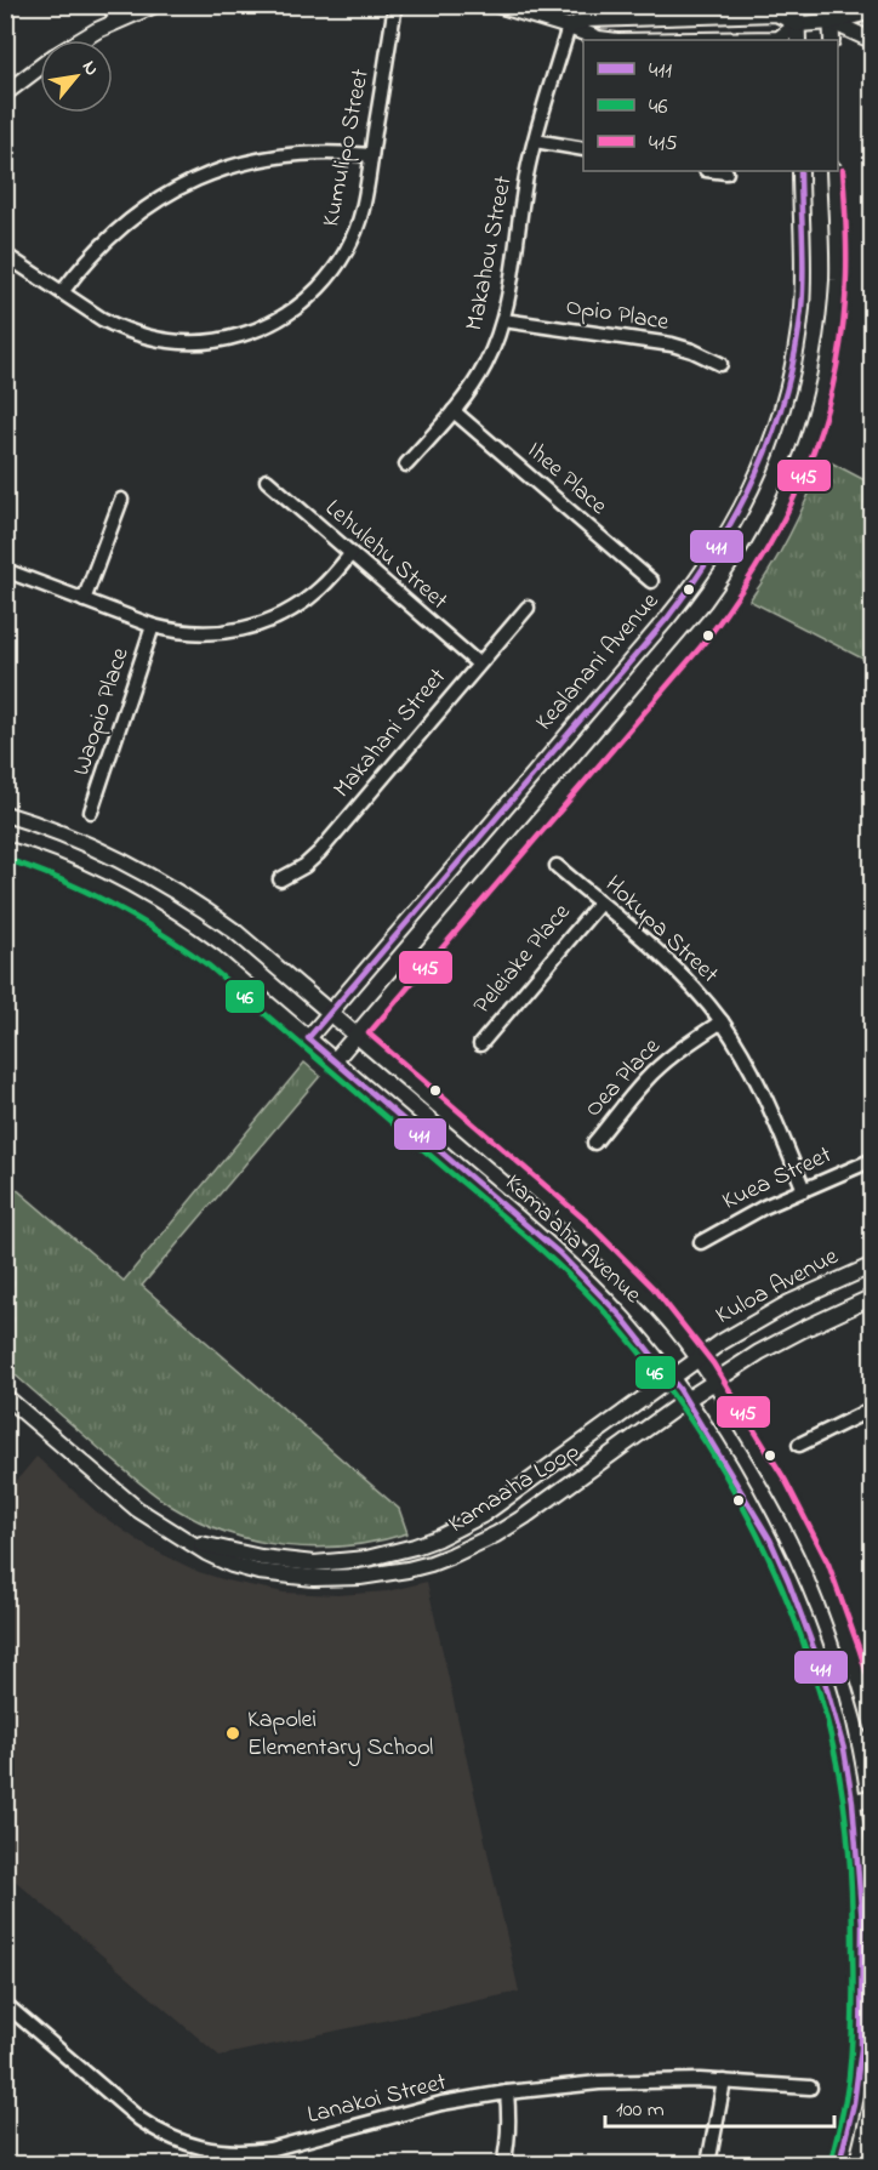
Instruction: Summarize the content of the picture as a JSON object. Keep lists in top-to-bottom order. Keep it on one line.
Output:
{"streets":{"street":["Kumulipo Street","Makahou Street","Opio Place","Ihee Place","Lehulehu Street","Kealanani Avenue","Waopio Place","Makahani Street","Hokupa Street","Peleiake Place","Oea Place","Kuea Street","Kama'aha Avenue","Kuloa Avenue","Kamaaha Loop","Lanakoi Street"]},"crossings":[["Makahou Street","Opio Place"],["Makahou Street","Ihee Place"],["Lehulehu Street","Makahani Street"],["Kealanani Avenue","Kama'aha Avenue"],["Hokupa Street","Peleiake Place"],["Hokupa Street","Oea Place"],["Hokupa Street","Kuea Street"],["Kama'aha Avenue","Kuloa Avenue"],["Kama'aha Avenue","Kamaaha Loop"],["Kuloa Avenue","Kamaaha Loop"]],"places":["Kapolei Elementary School"],"lines":["transit line 415","transit line 411","transit line 46"],"legend":["411","46","415"],"scale_bar":"100 m","north":"top right"}
